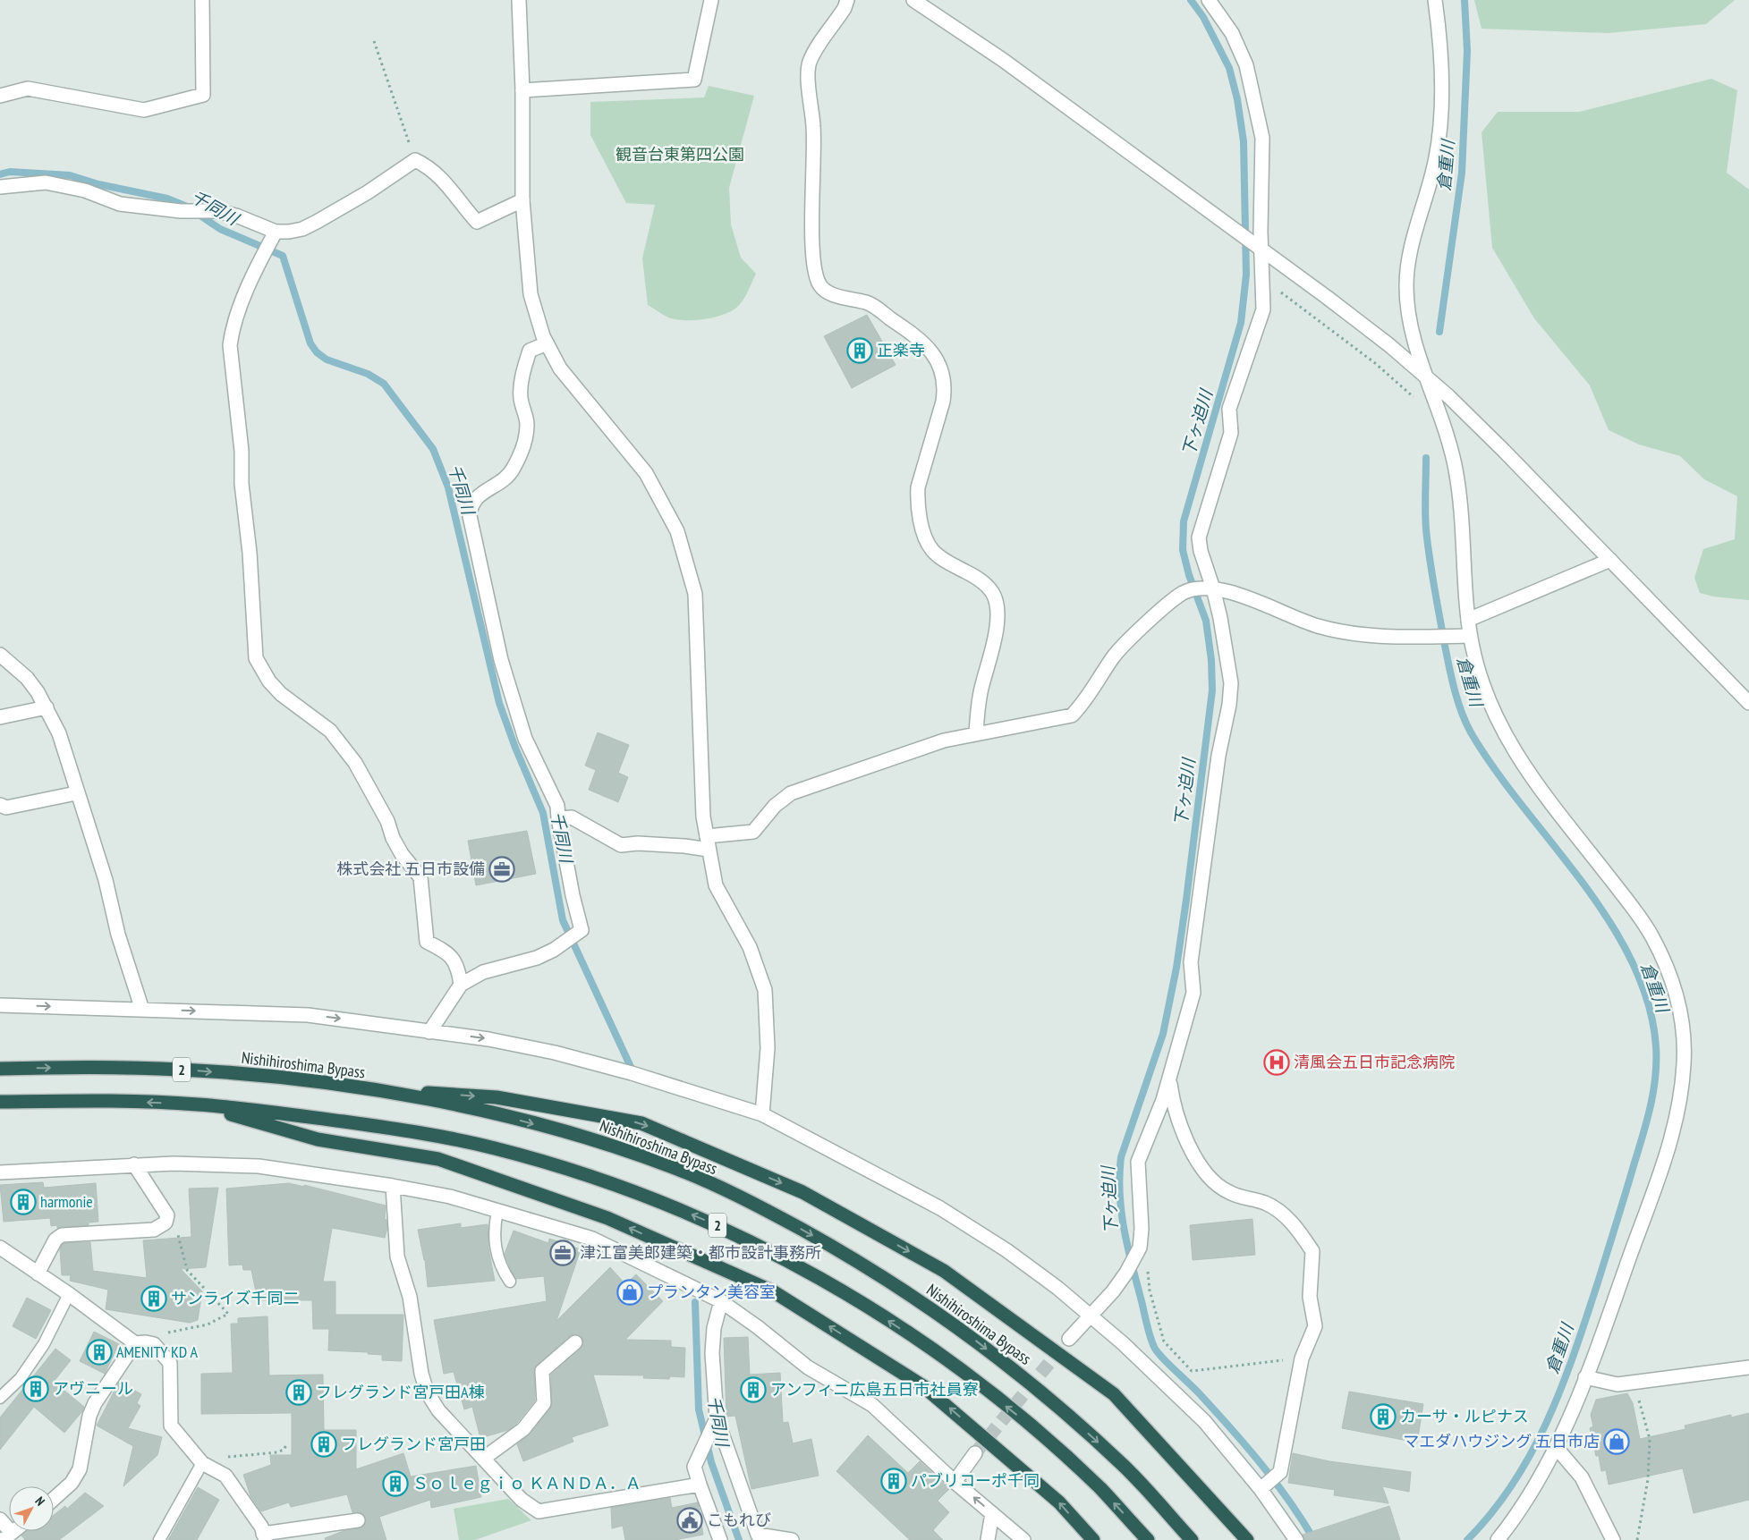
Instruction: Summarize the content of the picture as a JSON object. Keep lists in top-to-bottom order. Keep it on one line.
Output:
{"streets":{"highway":["Nishihiroshima Bypass","2"]},"crossings":[["Nishihiroshima Bypass","2"]],"water":["倉重川","千同川","下ヶ迫川"],"parks":["観音台東第四公園"],"places":{"building":["正楽寺","harmonie","サンライズ千同二","AMENITY KD A","アヴニール","アンフィニ広島五日市社員寮","フレグランド宮戸田A棟","カーサ・ルピナス","フレグランド宮戸田","パブリコーポ千同","Ｓｏｌｅｇｉｏ ＫＡＮＤＡ．Ａ"],"office":["株式会社 五日市設備","津江富美郎建築・都市設計事務所"],"hospital":["清風会五日市記念病院"],"shop":["プランタン美容室","マエダハウジング 五日市店"],"public building":["こもれび"]},"north":"top right"}
